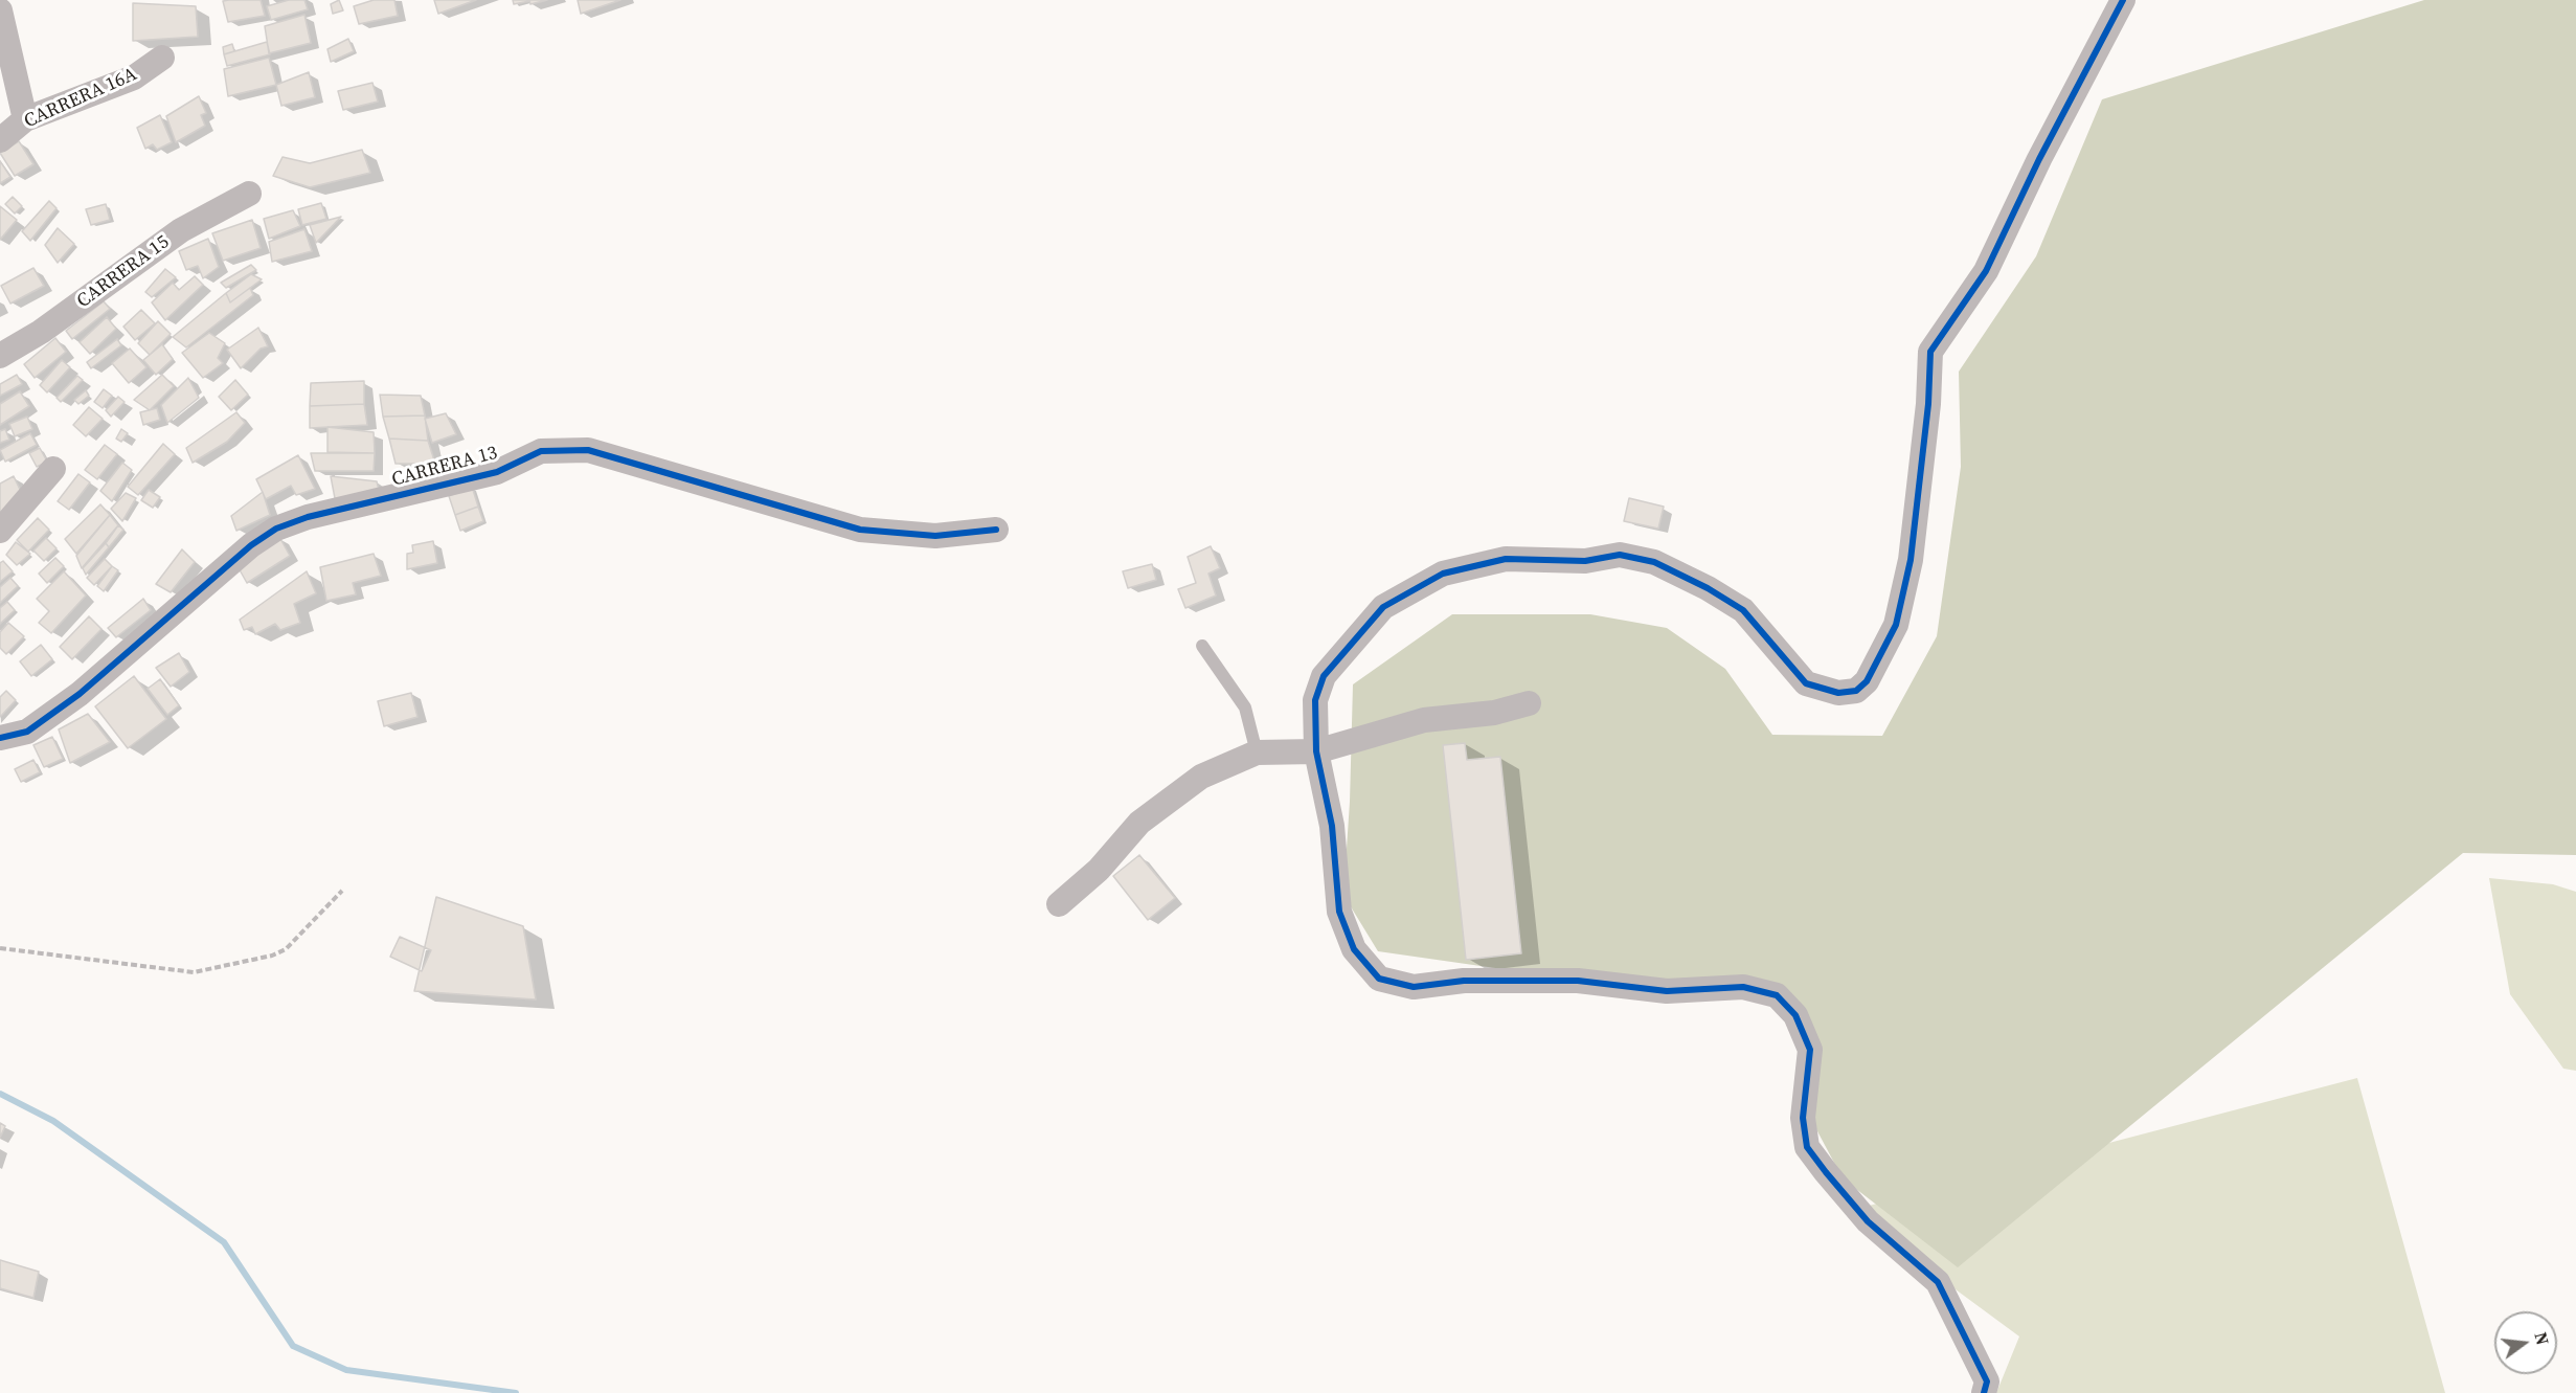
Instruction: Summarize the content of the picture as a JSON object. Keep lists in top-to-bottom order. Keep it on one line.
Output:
{"streets":{"street":["CARRERA 16A","CARRERA 15","CARRERA 13"]},"north":"right"}
